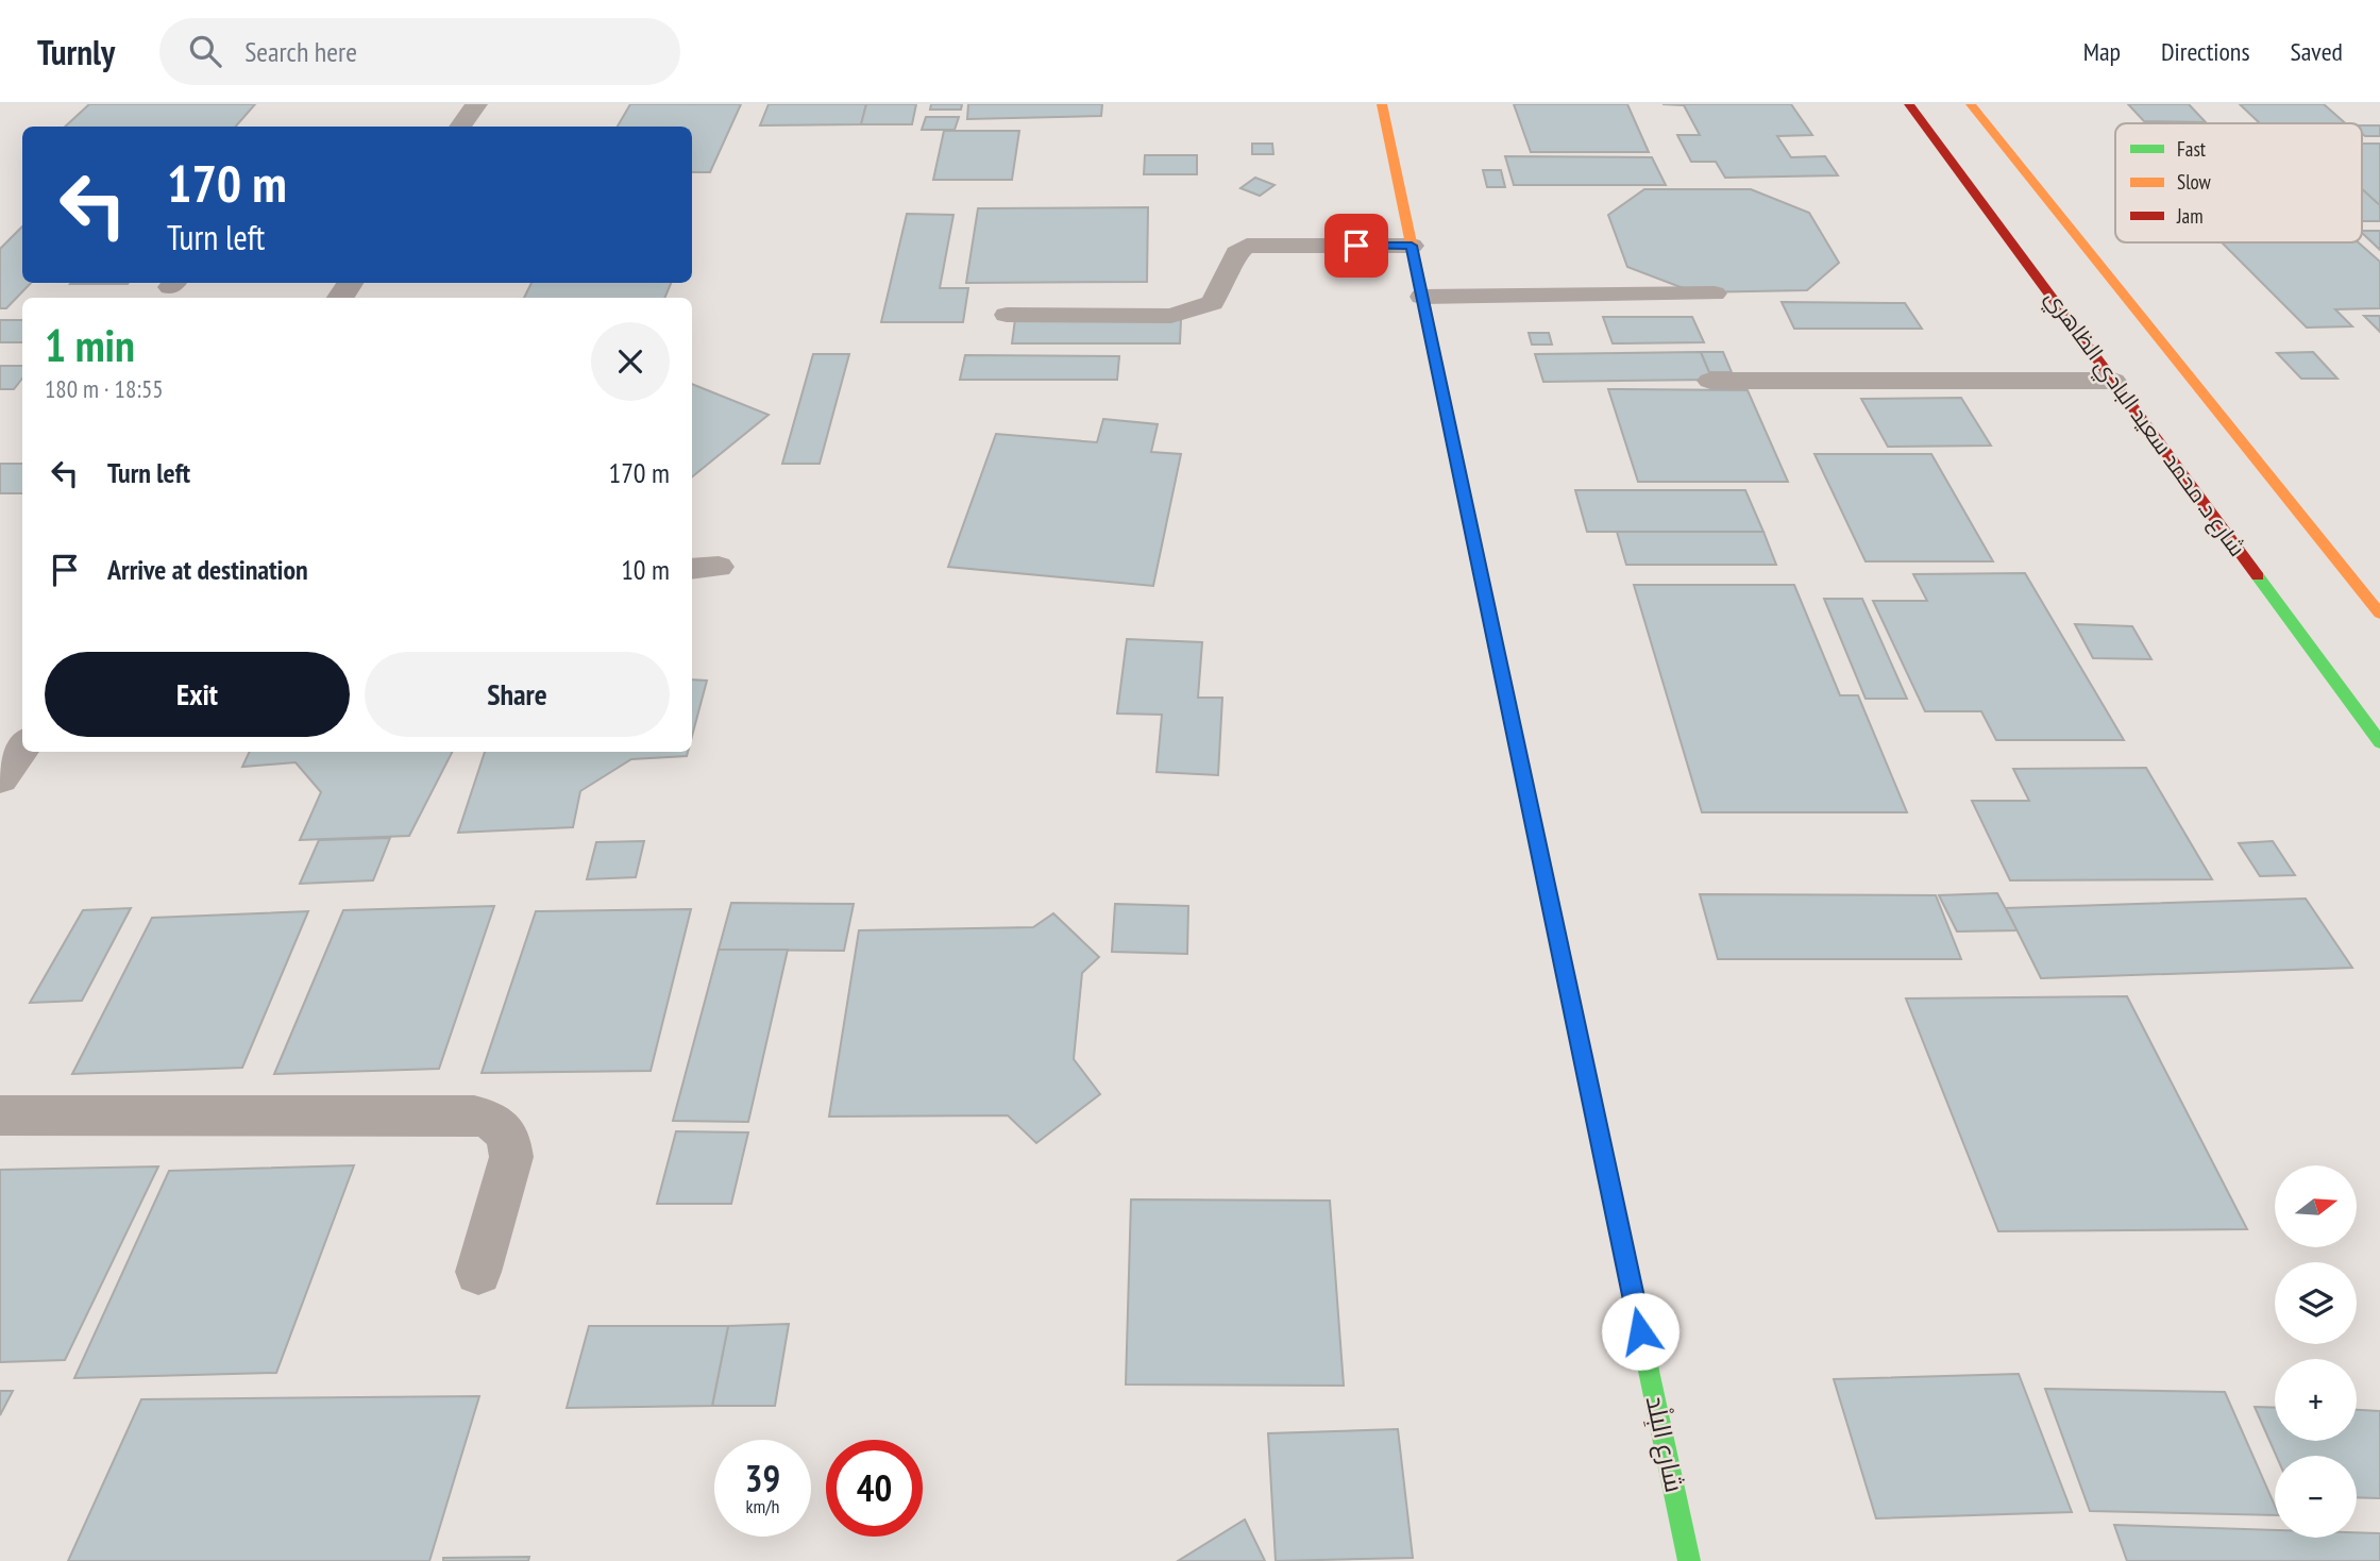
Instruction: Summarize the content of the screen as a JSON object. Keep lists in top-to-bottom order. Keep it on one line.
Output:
{"streets":{"street":["شارع د. محمد سعيد البادي الظاهري","شارع البِلْد"]},"legend":["Fast","Slow","Jam"],"north":"right","page":{"header":"Turnly","search":"Search here","nav":["Map","Directions","Saved"],"turn":["170 m","Turn left"],"heading":["1 min","180 m · 18:55"],"list":[{"name":"Turn left","value":"170 m"},{"name":"Arrive at destination","value":"10 m"}],"buttons":["Exit","Share"],"map_buttons":["+","−"],"speed":"39 km/h","limit":"40"}}
